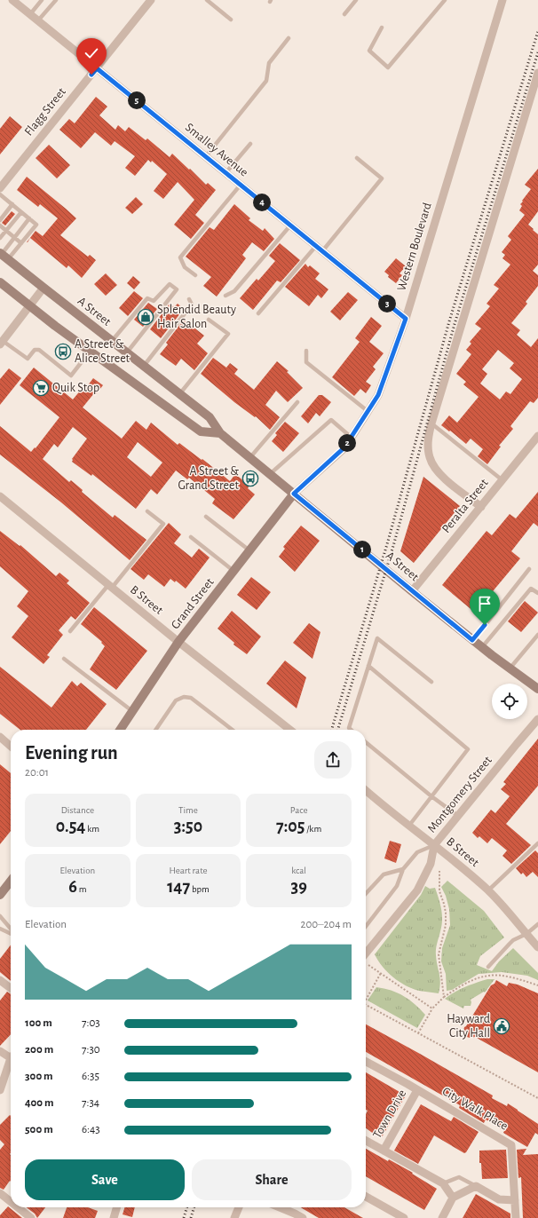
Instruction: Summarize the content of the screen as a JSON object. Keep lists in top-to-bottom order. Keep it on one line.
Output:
{"streets":{"main road":["A Street","Grand Street"],"street":["Flagg Street","Smalley Avenue","Western Boulevard","Peralta Street","B Street","Montgomery Street","City Walk Place","Town Drive"]},"crossings":[["Flagg Street","Smalley Avenue"],["Smalley Avenue","Western Boulevard"],["Western Boulevard","A Street"],["Western Boulevard","Grand Street"],["A Street","Peralta Street"],["A Street","Grand Street"],["B Street","Grand Street"],["B Street","Montgomery Street"],["City Walk Place","Town Drive"]],"places":{"shop":["Splendid Beauty Hair Salon"],"bus stop":["A Street & Alice Street","A Street & Grand Street"],"supermarket":["Quik Stop"],"public building":["Hayward City Hall"]},"page":{"pins":["5","4","3","2","1"],"heading":["Evening run","20:01"],"stats":[["Distance","0.54 km"],["Time","3:50"],["Pace","7:05 /km"],["Elevation","6 m"],["Heart rate","147 bpm"],["kcal","39"]],"chart":["Elevation","200–204 m"],"list":[{"name":"100 m","note":"7:03"},{"name":"200 m","note":"7:30"},{"name":"300 m","note":"6:35"},{"name":"400 m","note":"7:34"},{"name":"500 m","note":"6:43"}],"buttons":["Save","Share"]}}
